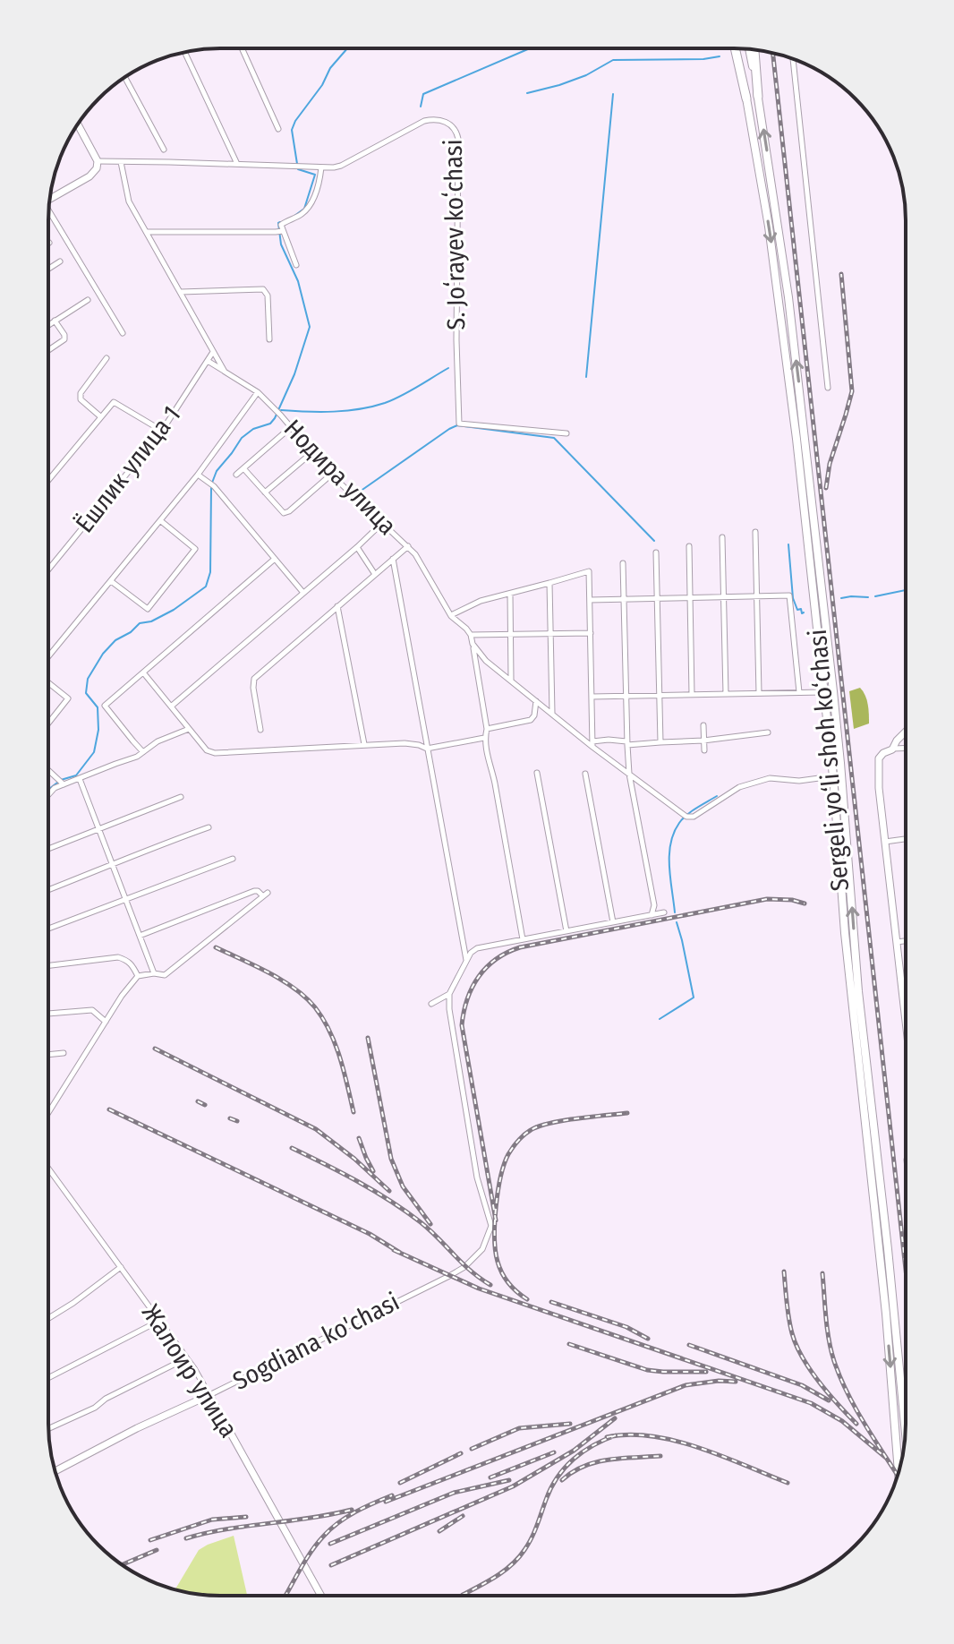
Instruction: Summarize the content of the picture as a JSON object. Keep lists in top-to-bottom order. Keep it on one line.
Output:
{"streets":{"main road":["Sergeli yo‘li shoh ko‘chasi"],"street":["S. Joʻrayev koʻchasi","Ёшлик улица 1","Нодира улица","Sogdiana ko'chasi","Жалоир улица"]},"crossings":[["Ёшлик улица 1","Нодира улица"],["Sogdiana ko'chasi","Жалоир улица"]]}
